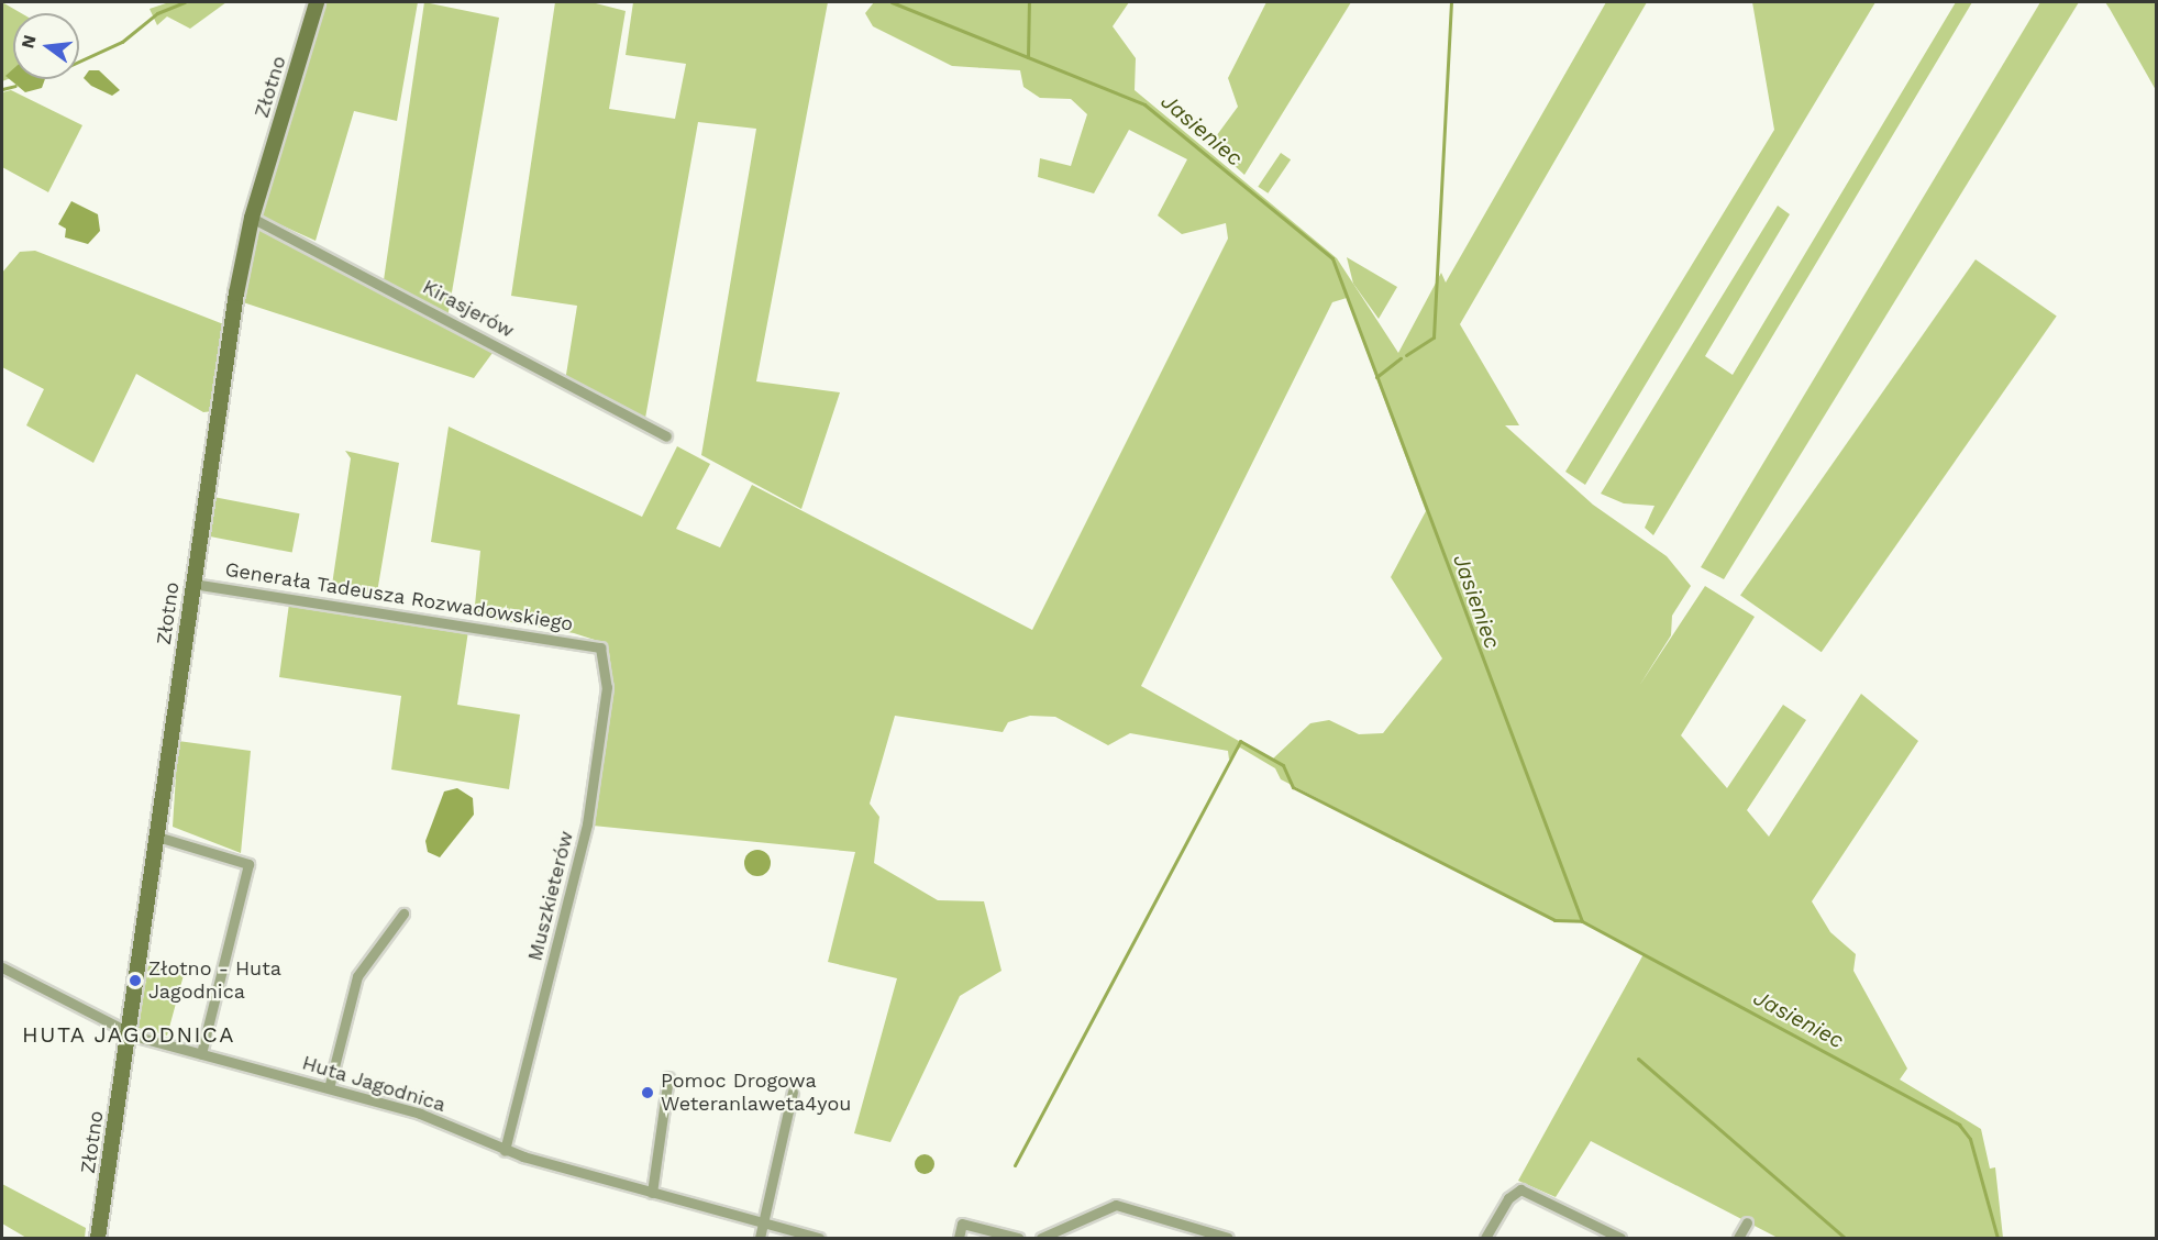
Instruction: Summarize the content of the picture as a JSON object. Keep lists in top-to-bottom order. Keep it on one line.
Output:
{"streets":{"street":["Złotno","Kirasjerów","Generała Tadeusza Rozwadowskiego","Muszkieterów","Huta Jagodnica"]},"crossings":[["Złotno","Kirasjerów"],["Złotno","Generała Tadeusza Rozwadowskiego"],["Złotno","Huta Jagodnica"],["Generała Tadeusza Rozwadowskiego","Muszkieterów"],["Muszkieterów","Huta Jagodnica"]],"districts":["HUTA JAGODNICA"],"water":["Jasieniec"],"places":["Złotno - Huta Jagodnica","Pomoc Drogowa Weteranlaweta4you"],"north":"left"}
